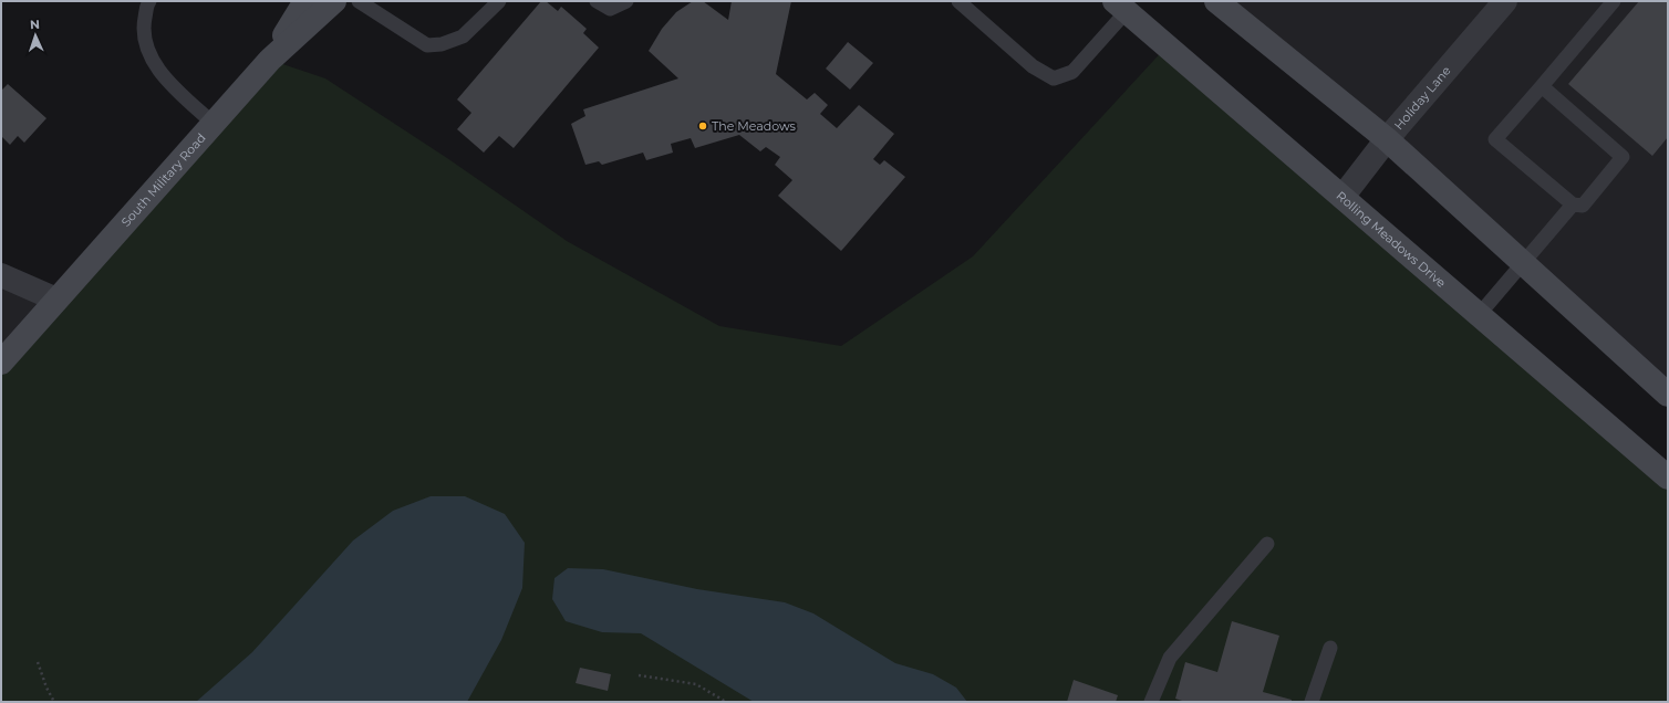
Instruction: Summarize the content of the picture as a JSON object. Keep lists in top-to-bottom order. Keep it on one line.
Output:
{"streets":{"main road":["South Military Road","Rolling Meadows Drive"],"street":["Holiday Lane"]},"crossings":[["Holiday Lane","Rolling Meadows Drive"]],"places":["The Meadows"],"north":"top"}
